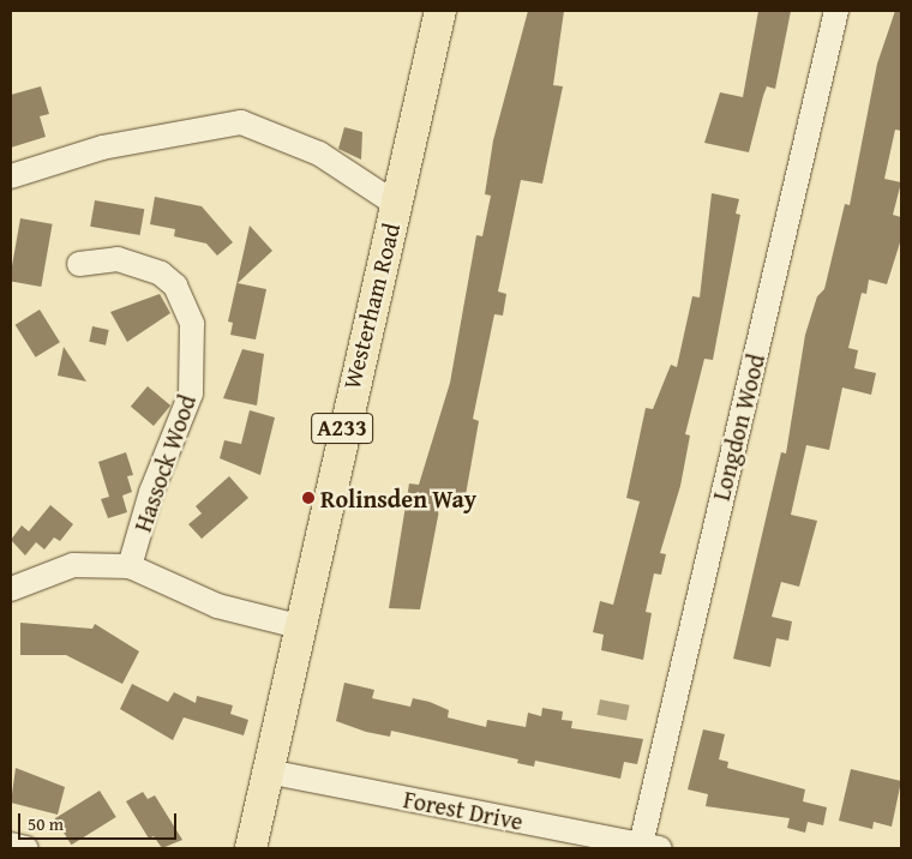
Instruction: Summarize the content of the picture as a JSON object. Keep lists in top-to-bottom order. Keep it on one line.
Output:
{"streets":{"main road":["Westerham Road","A233"],"street":["Longdon Wood","Hassock Wood","Forest Drive"]},"crossings":[["Westerham Road","Forest Drive"],["Longdon Wood","Forest Drive"]],"places":["Rolinsden Way"],"scale_bar":"50 m"}
